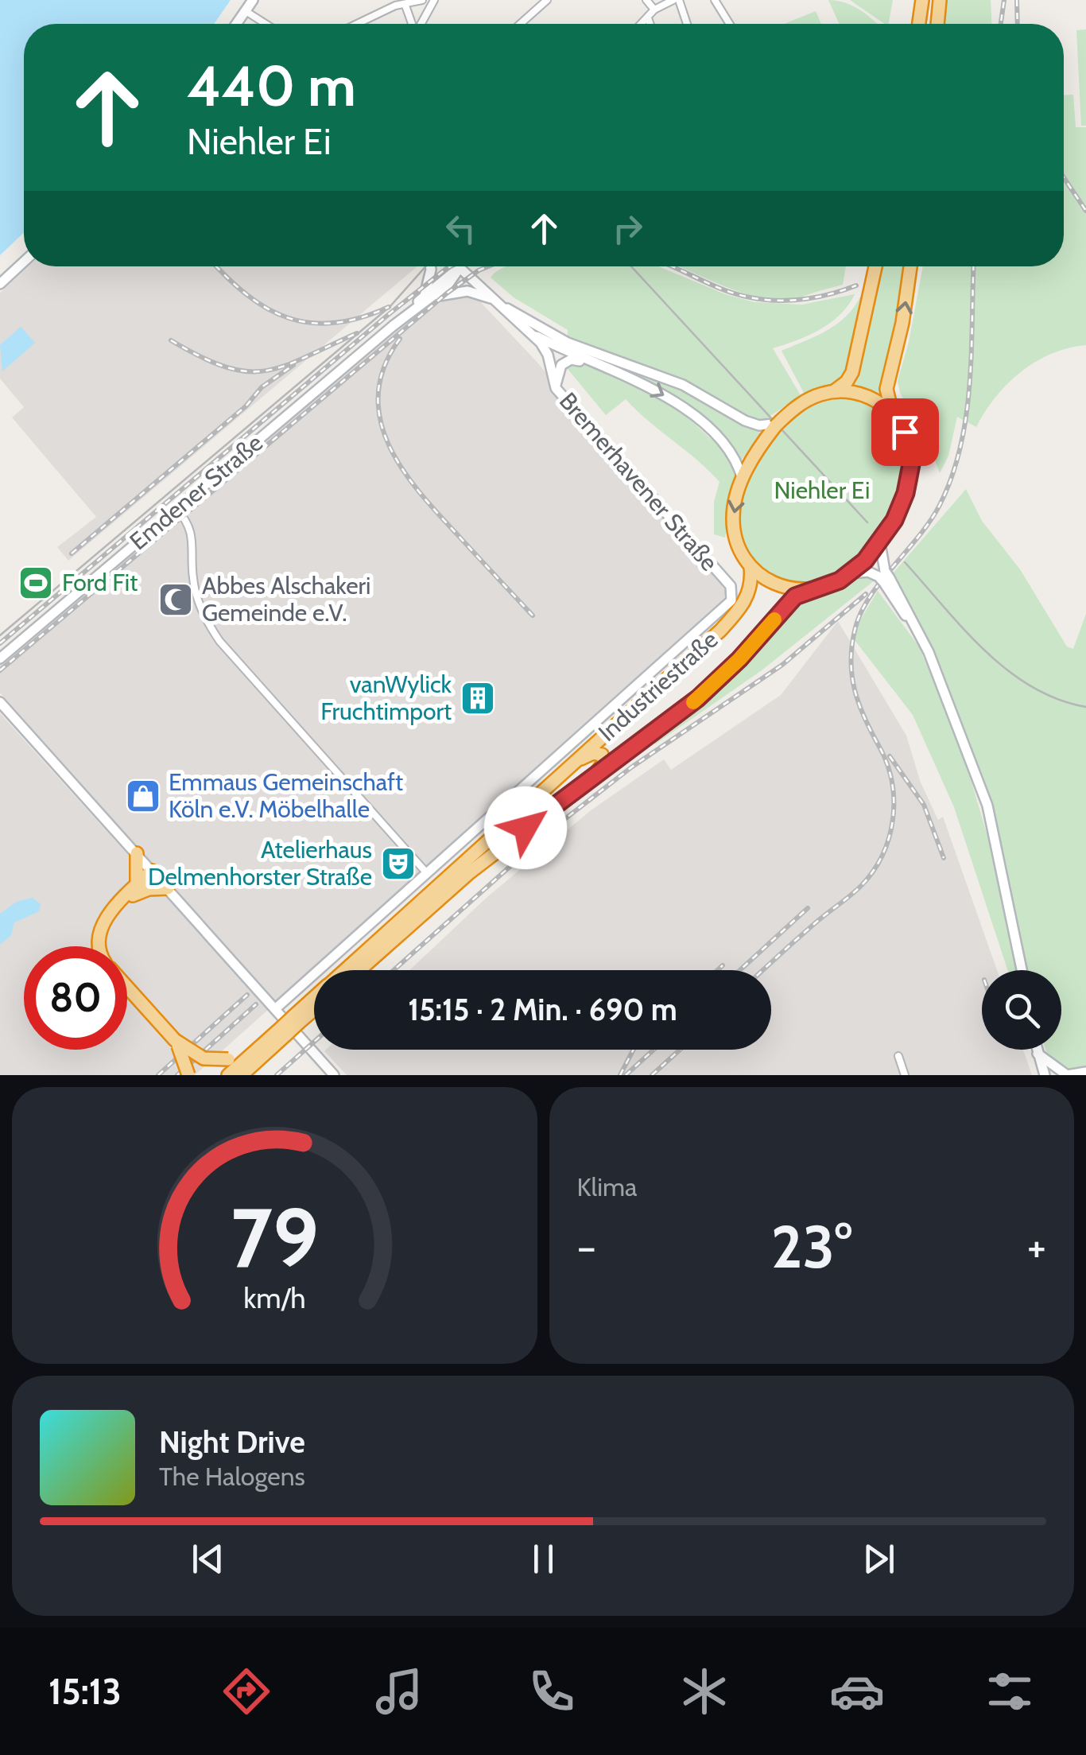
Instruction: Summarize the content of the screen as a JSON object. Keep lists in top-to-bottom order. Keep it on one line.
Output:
{"streets":{"highway":["Industriestraße"],"street":["Bremerhavener Straße","Emdener Straße"]},"crossings":[["Bremerhavener Straße","Industriestraße"]],"parks":["Niehler Ei"],"places":{"sports":["Ford Fit"],"mosque":["Abbes Alschakeri Gemeinde e.V."],"building":["vanWylick Fruchtimport"],"shop":["Emmaus Gemeinschaft Köln e.V. Möbelhalle"],"theatre":["Atelierhaus Delmenhorster Straße"]},"page":{"turn":["440 m","Niehler Ei"],"limit":"80","trip":"15:15 · 2 Min. · 690 m","tile":"Klima","heat":["−","23°","+"],"song":["Night Drive","The Halogens"],"tabs":"15:13","gauge":["79","km/h"]}}
